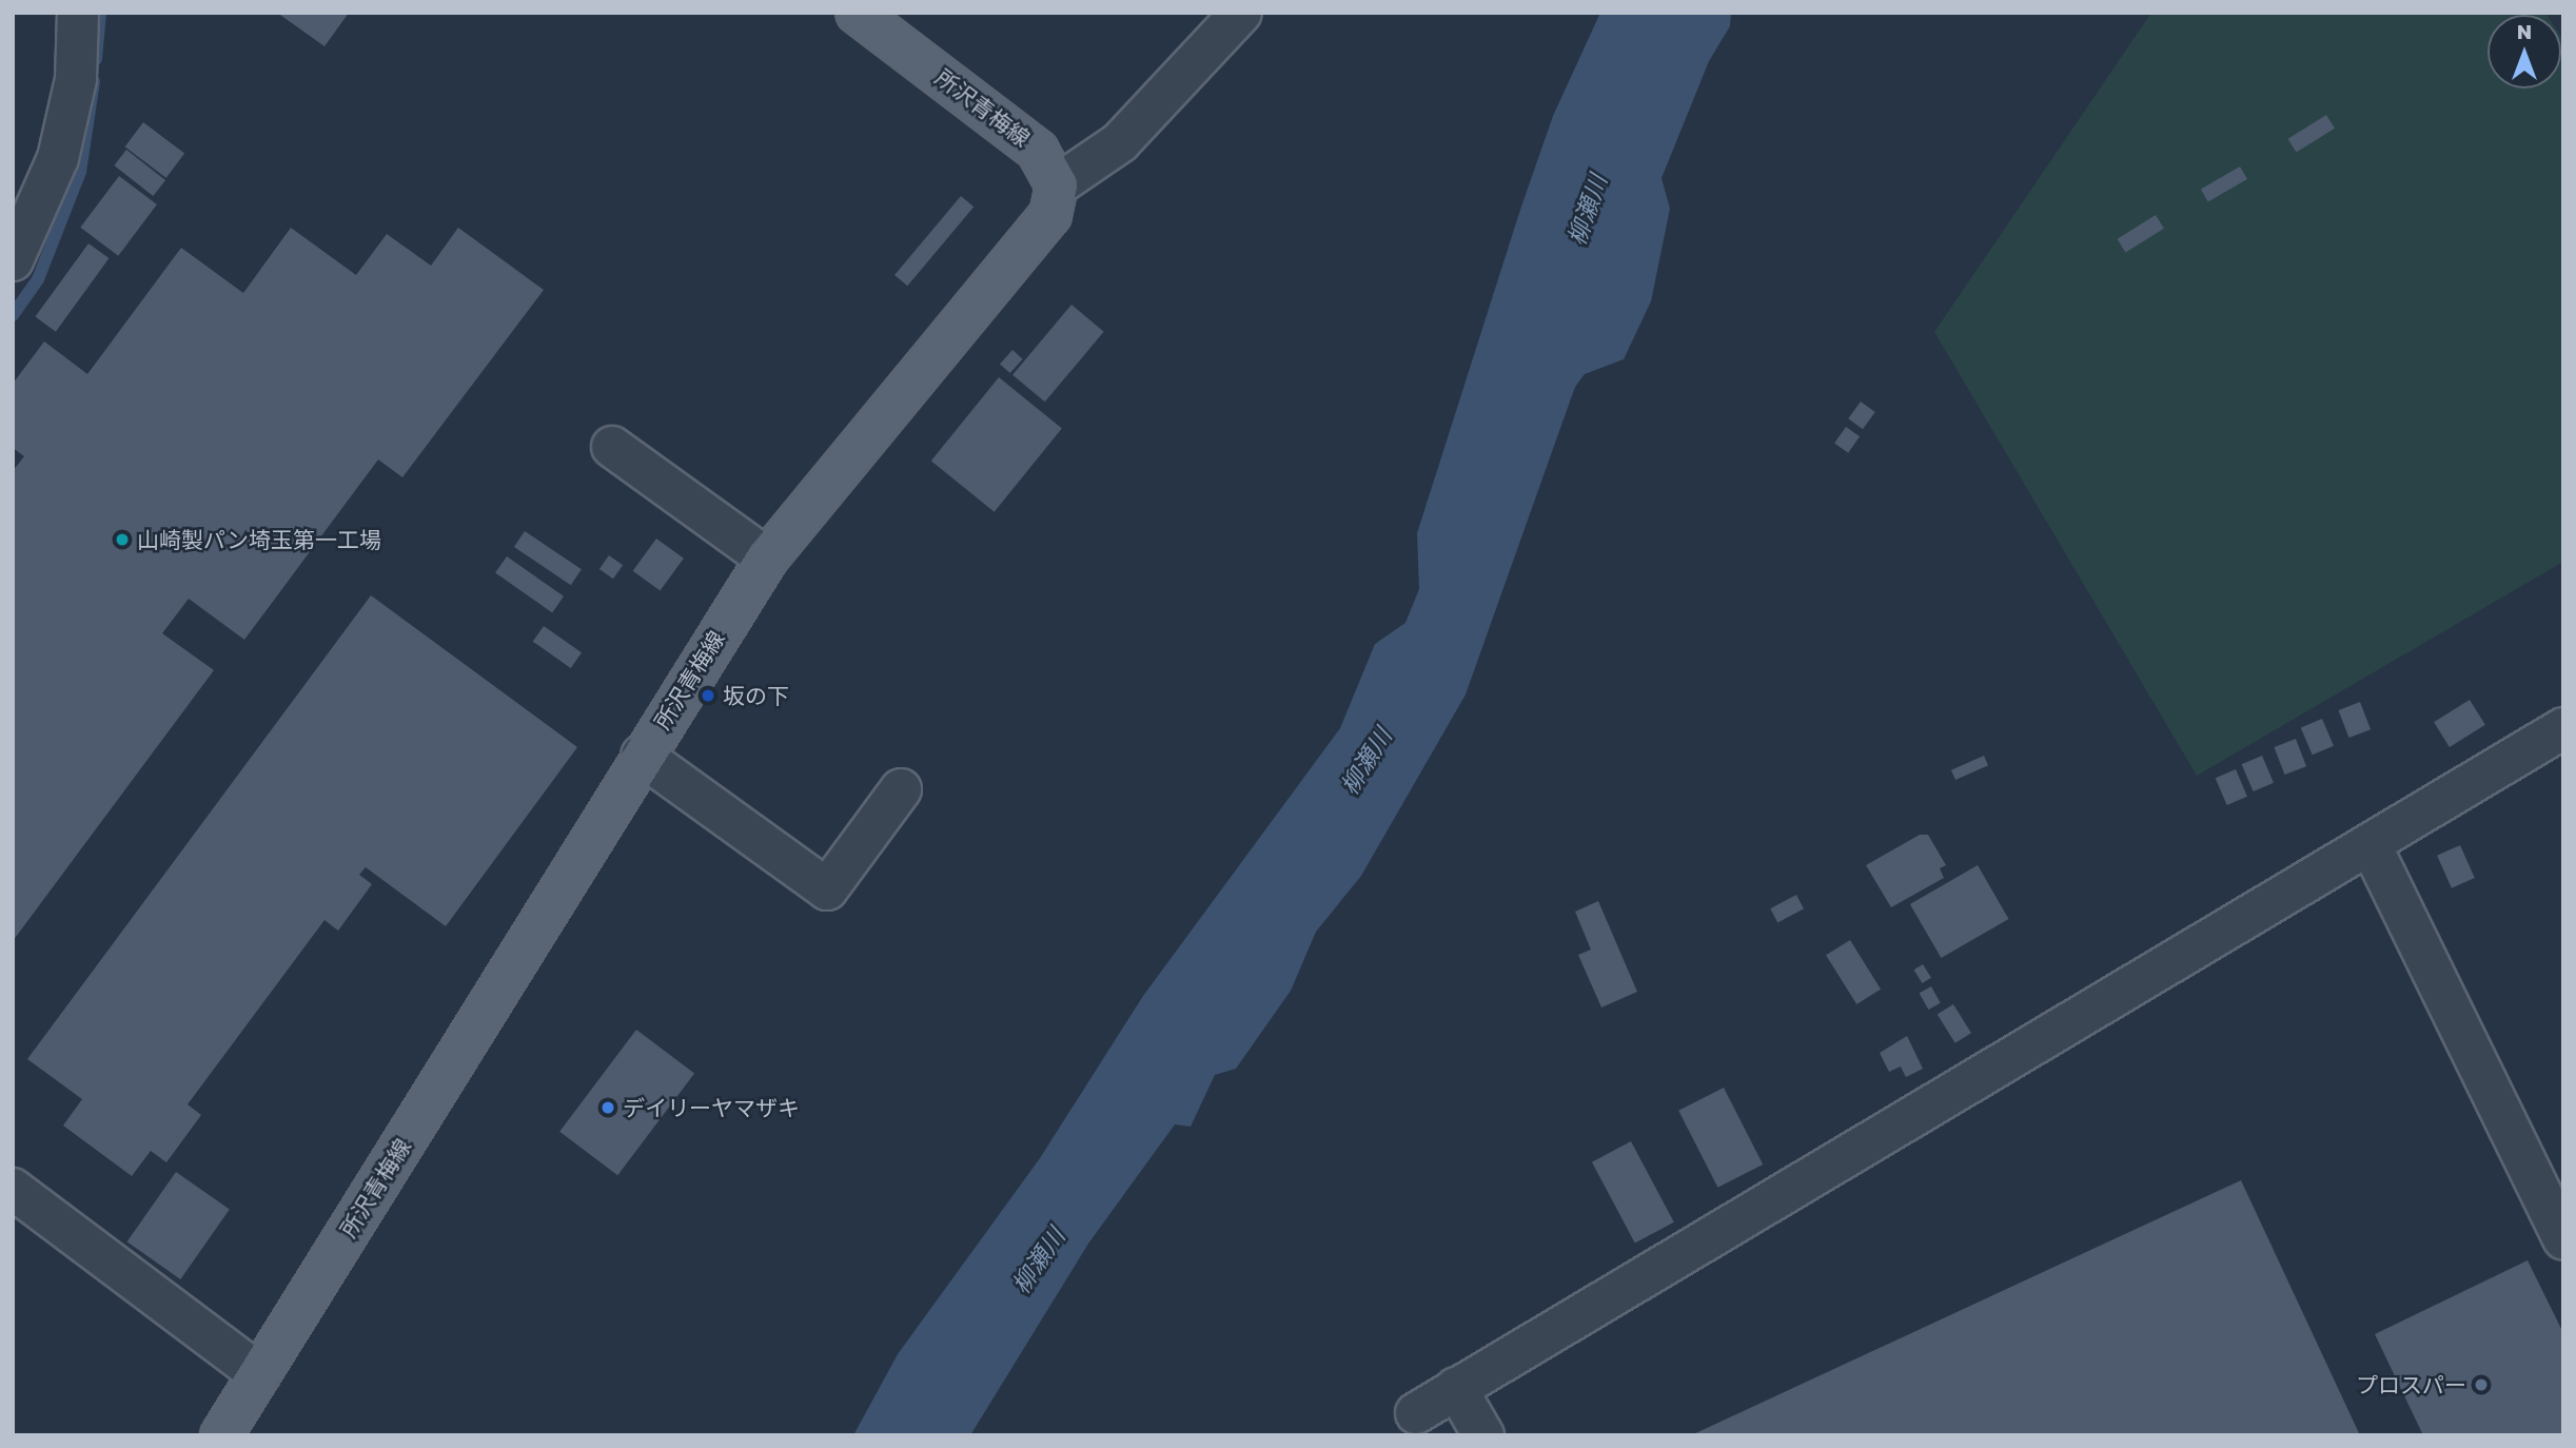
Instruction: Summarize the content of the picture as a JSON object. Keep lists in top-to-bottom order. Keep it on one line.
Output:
{"streets":{"main road":["所沢青梅線"]},"water":["柳瀬川"],"places":["山崎製パン埼玉第一工場","坂の下","デイリーヤマザキ","プロスパー"],"north":"top"}
